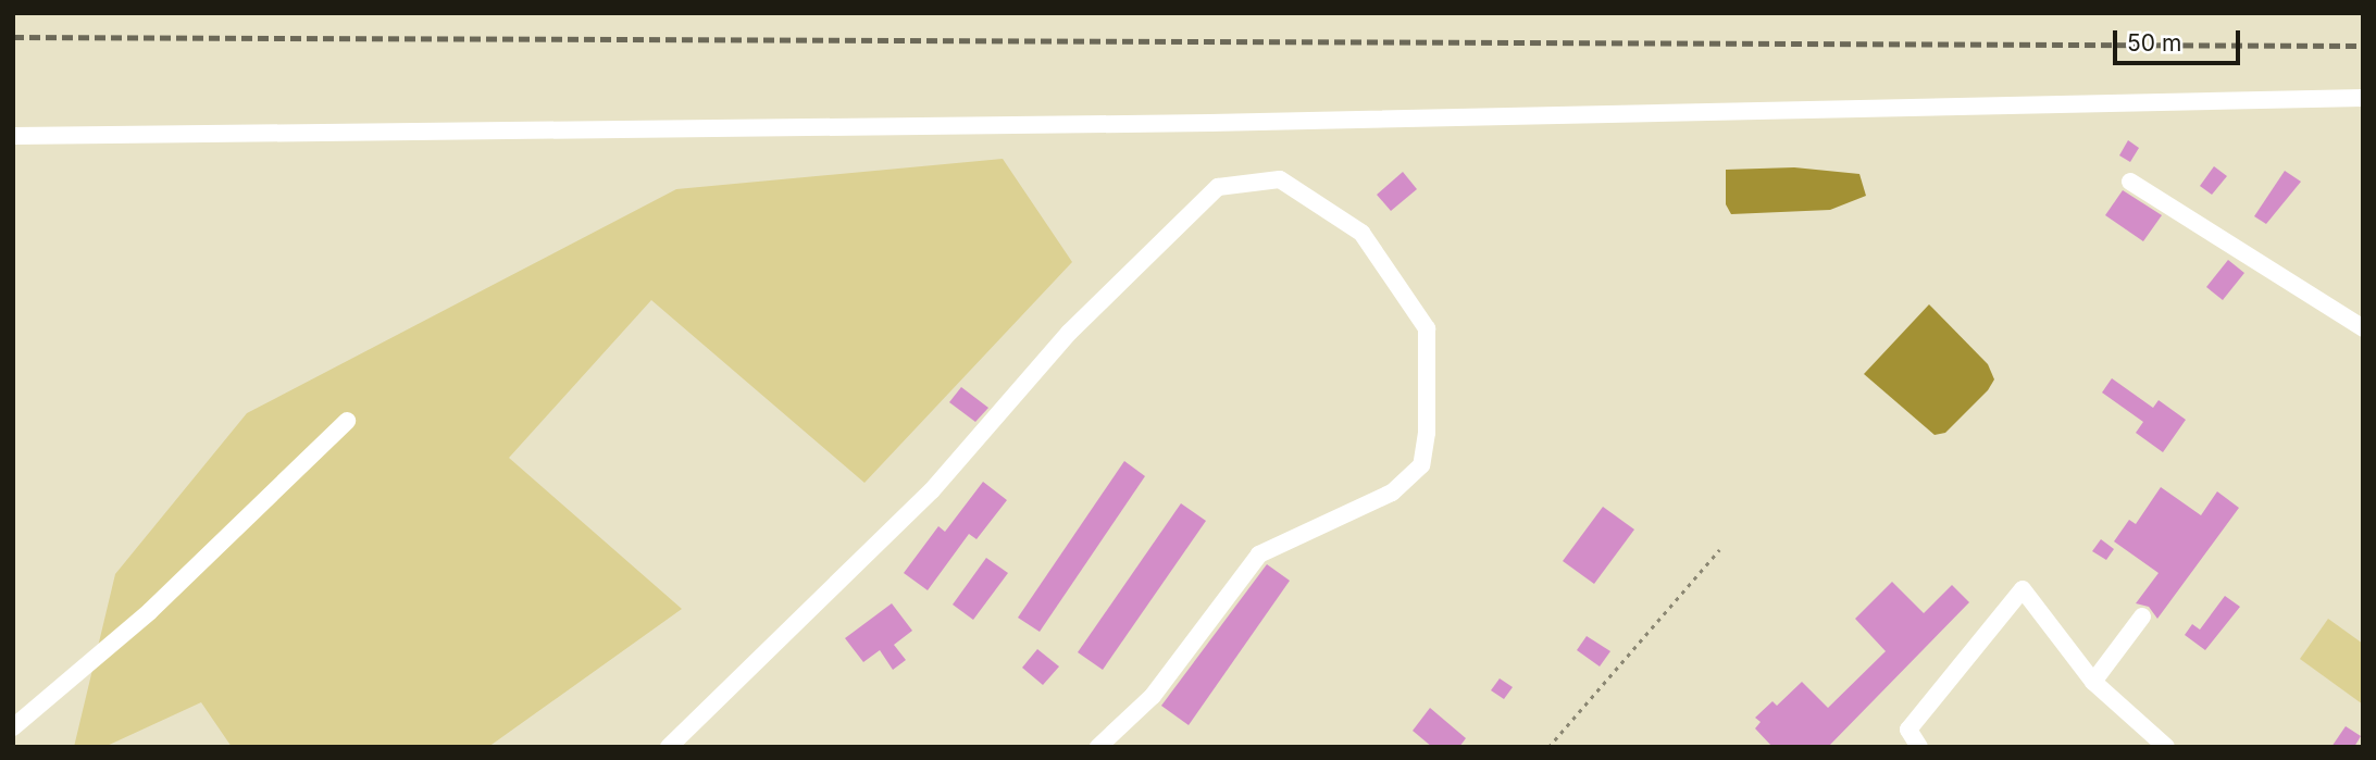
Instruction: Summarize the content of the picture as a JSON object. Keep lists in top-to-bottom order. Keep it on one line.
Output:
{"scale_bar":"50 m"}
